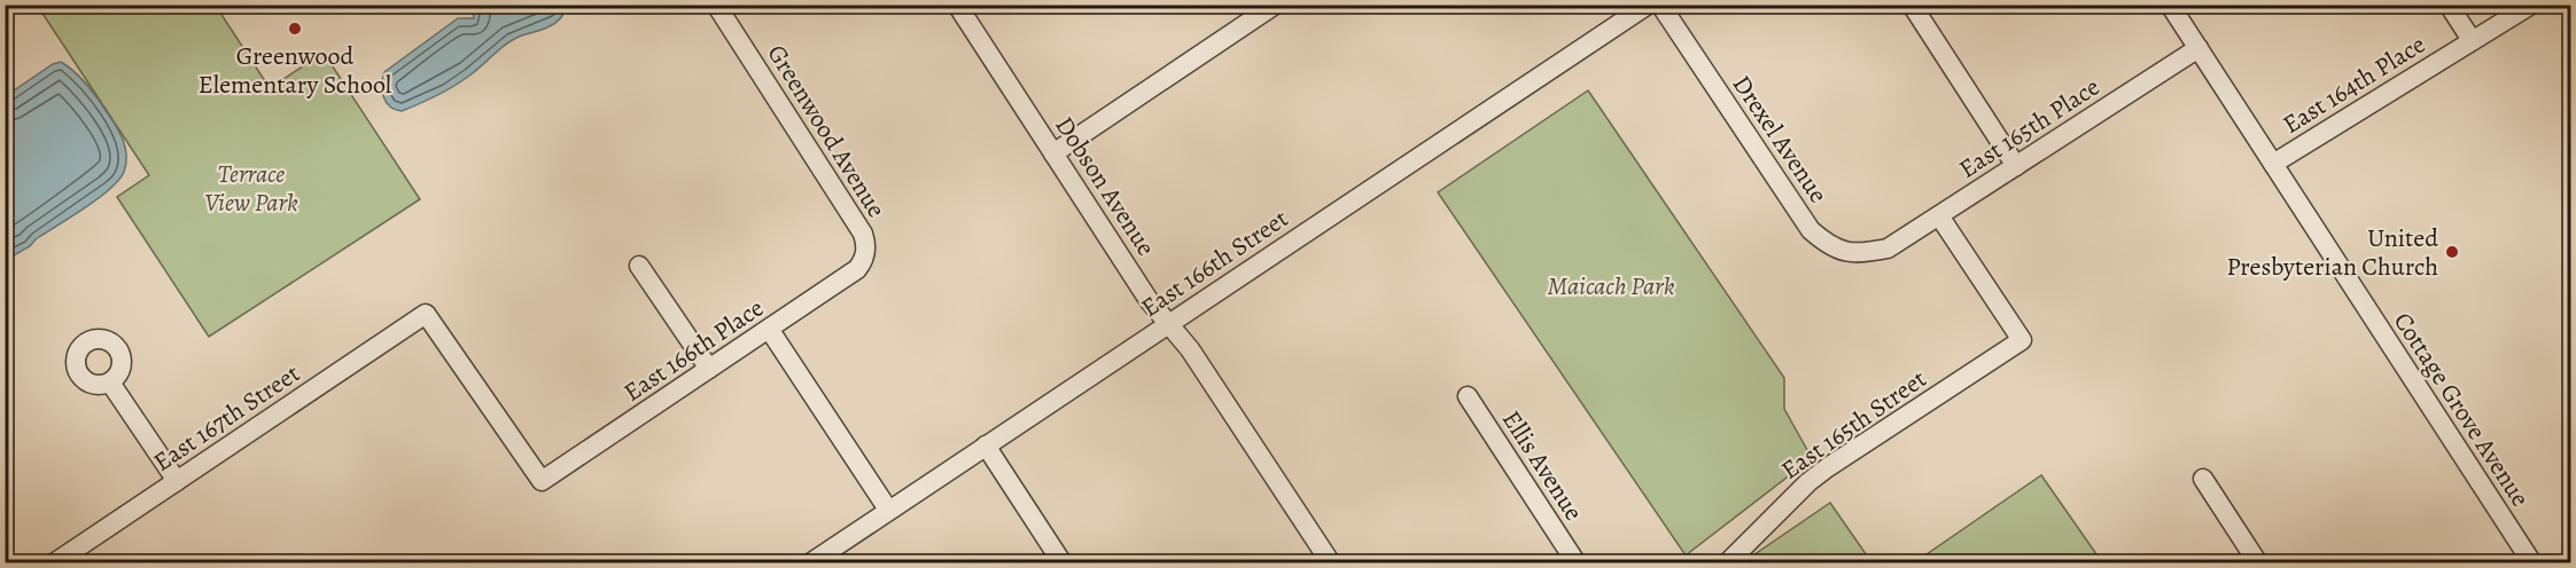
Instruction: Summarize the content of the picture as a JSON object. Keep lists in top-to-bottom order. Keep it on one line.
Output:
{"streets":{"street":["East 164th Place","East 165th Place","Greenwood Avenue","Drexel Avenue","Dobson Avenue","East 166th Street","East 166th Place","Cottage Grove Avenue","East 167th Street","East 165th Street","Ellis Avenue"]},"crossings":[["East 164th Place","Cottage Grove Avenue"],["East 165th Place","Drexel Avenue"],["East 165th Place","Cottage Grove Avenue"],["East 165th Place","East 165th Street"],["Greenwood Avenue","East 166th Place"],["Dobson Avenue","East 166th Street"],["East 166th Place","East 167th Street"]],"parks":["Terrace View Park","Maicach Park"],"places":["Greenwood Elementary School","United Presbyterian Church"]}
